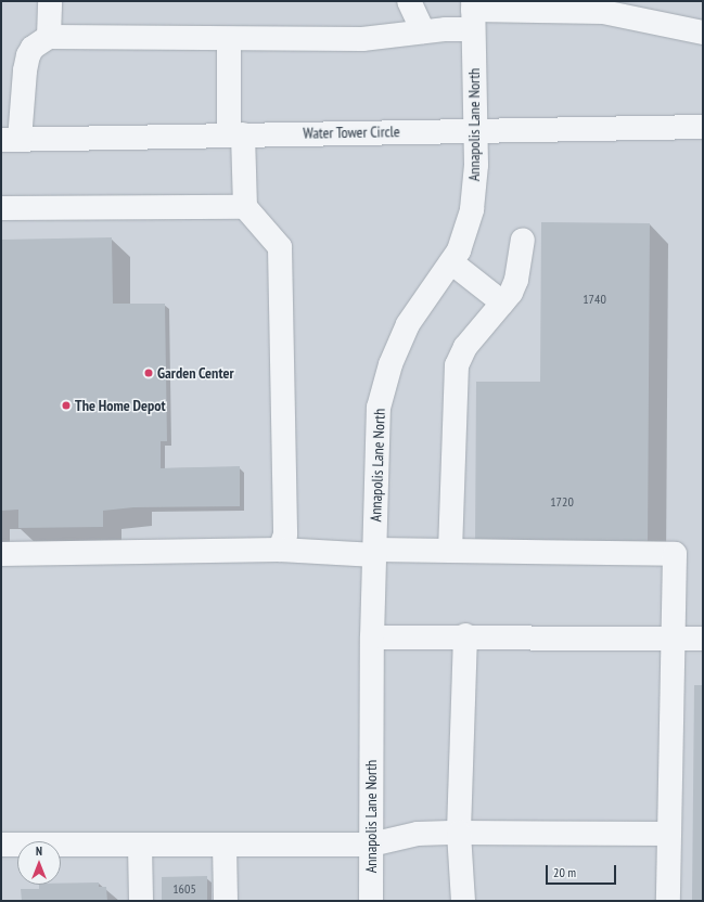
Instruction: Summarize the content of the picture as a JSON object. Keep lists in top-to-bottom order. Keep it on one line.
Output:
{"streets":{"street":["Annapolis Lane North","Water Tower Circle"]},"crossings":[["Annapolis Lane North","Water Tower Circle"]],"places":["Garden Center","The Home Depot"],"house_numbers":["1740","1720","1605"],"scale_bar":"20 m","north":"top"}
